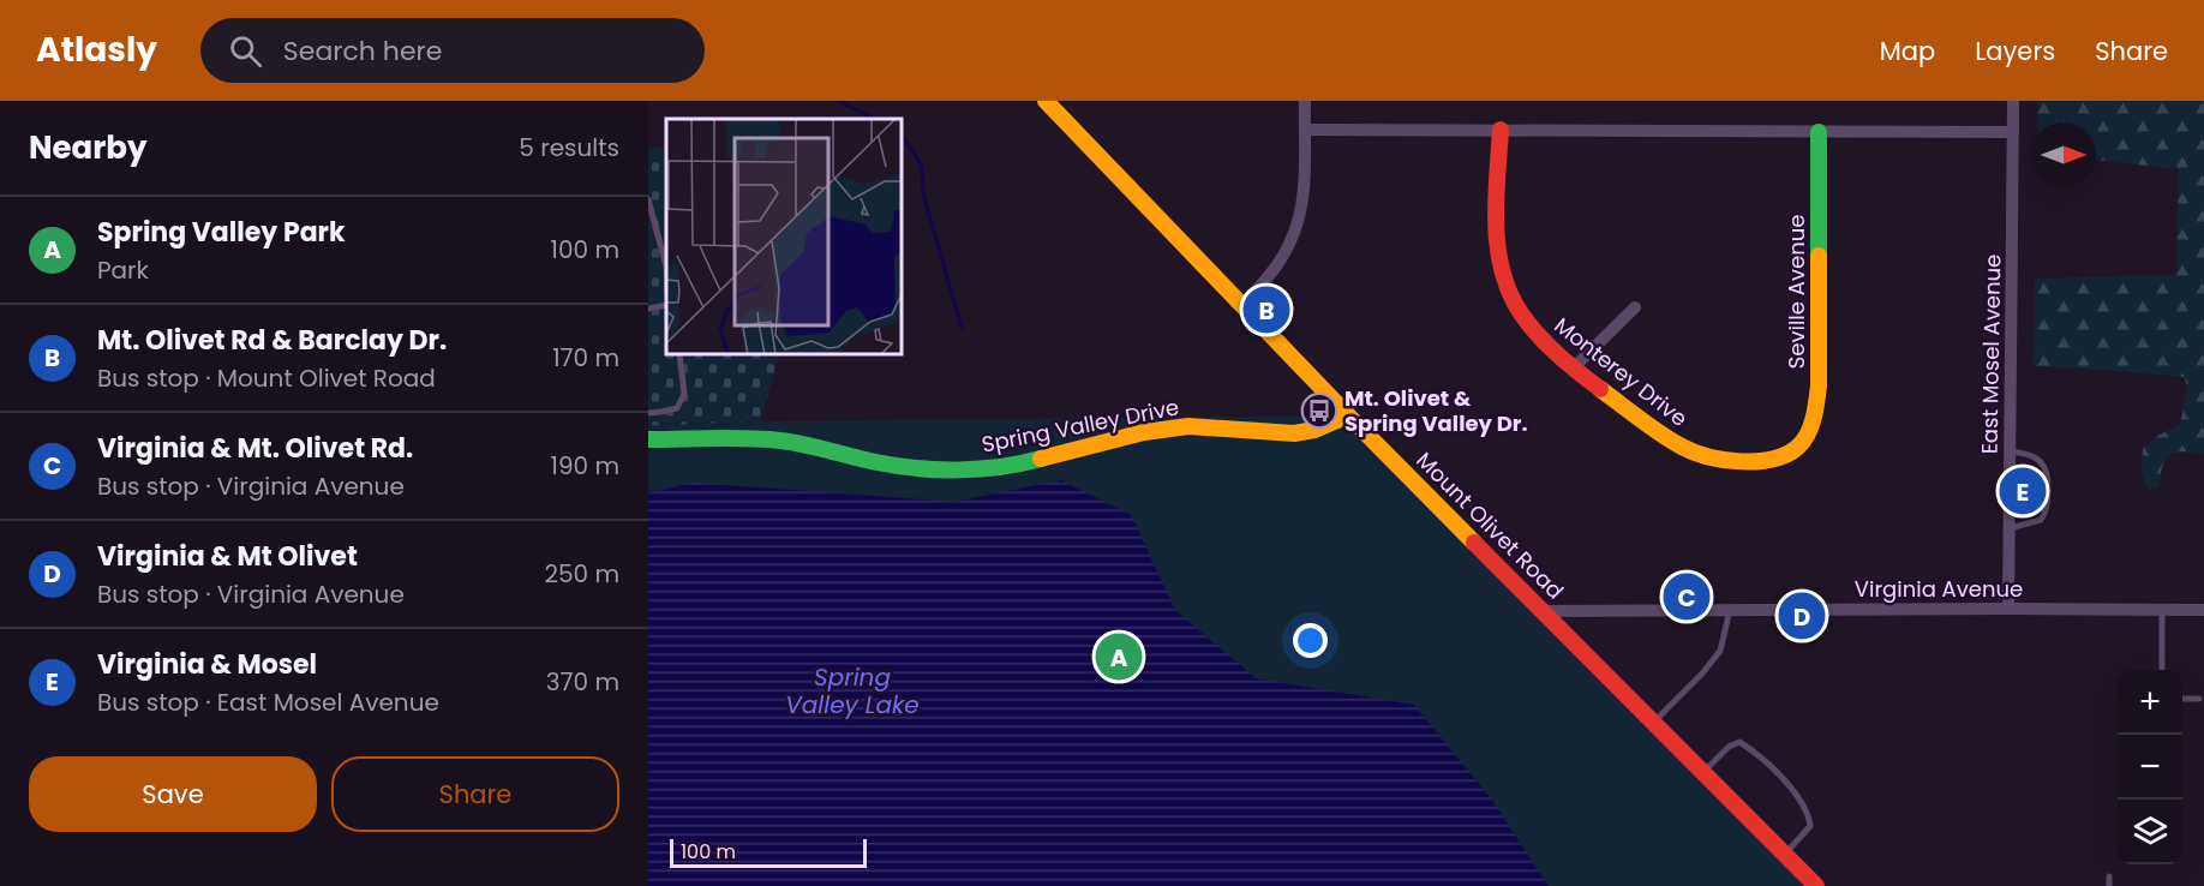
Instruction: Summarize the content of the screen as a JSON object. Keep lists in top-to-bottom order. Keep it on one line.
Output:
{"streets":{"street":["Seville Avenue","East Mosel Avenue","Monterey Drive","Spring Valley Drive","Mount Olivet Road","Virginia Avenue"]},"crossings":[["Seville Avenue","Monterey Drive"],["East Mosel Avenue","Virginia Avenue"],["Spring Valley Drive","Mount Olivet Road"],["Mount Olivet Road","Virginia Avenue"]],"water":["Spring Valley Lake"],"places":{"bus stop":["Mt. Olivet & Spring Valley Dr."]},"scale_bar":"100 m","north":"right","page":{"header":"Atlasly","search":"Search here","nav":["Map","Layers","Share"],"heading":["Nearby","5 results"],"list":[{"mark":"A","name":"Spring Valley Park","note":"Park","value":"100 m"},{"mark":"B","name":"Mt. Olivet Rd & Barclay Dr.","note":"Bus stop · Mount Olivet Road","value":"170 m"},{"mark":"C","name":"Virginia & Mt. Olivet Rd.","note":"Bus stop · Virginia Avenue","value":"190 m"},{"mark":"D","name":"Virginia & Mt Olivet","note":"Bus stop · Virginia Avenue","value":"250 m"},{"mark":"E","name":"Virginia & Mosel","note":"Bus stop · East Mosel Avenue","value":"370 m"}],"pins":["B","E","C","D","A"],"map_buttons":["+","−"],"buttons":["Save","Share"],"scale":"100 m"}}
